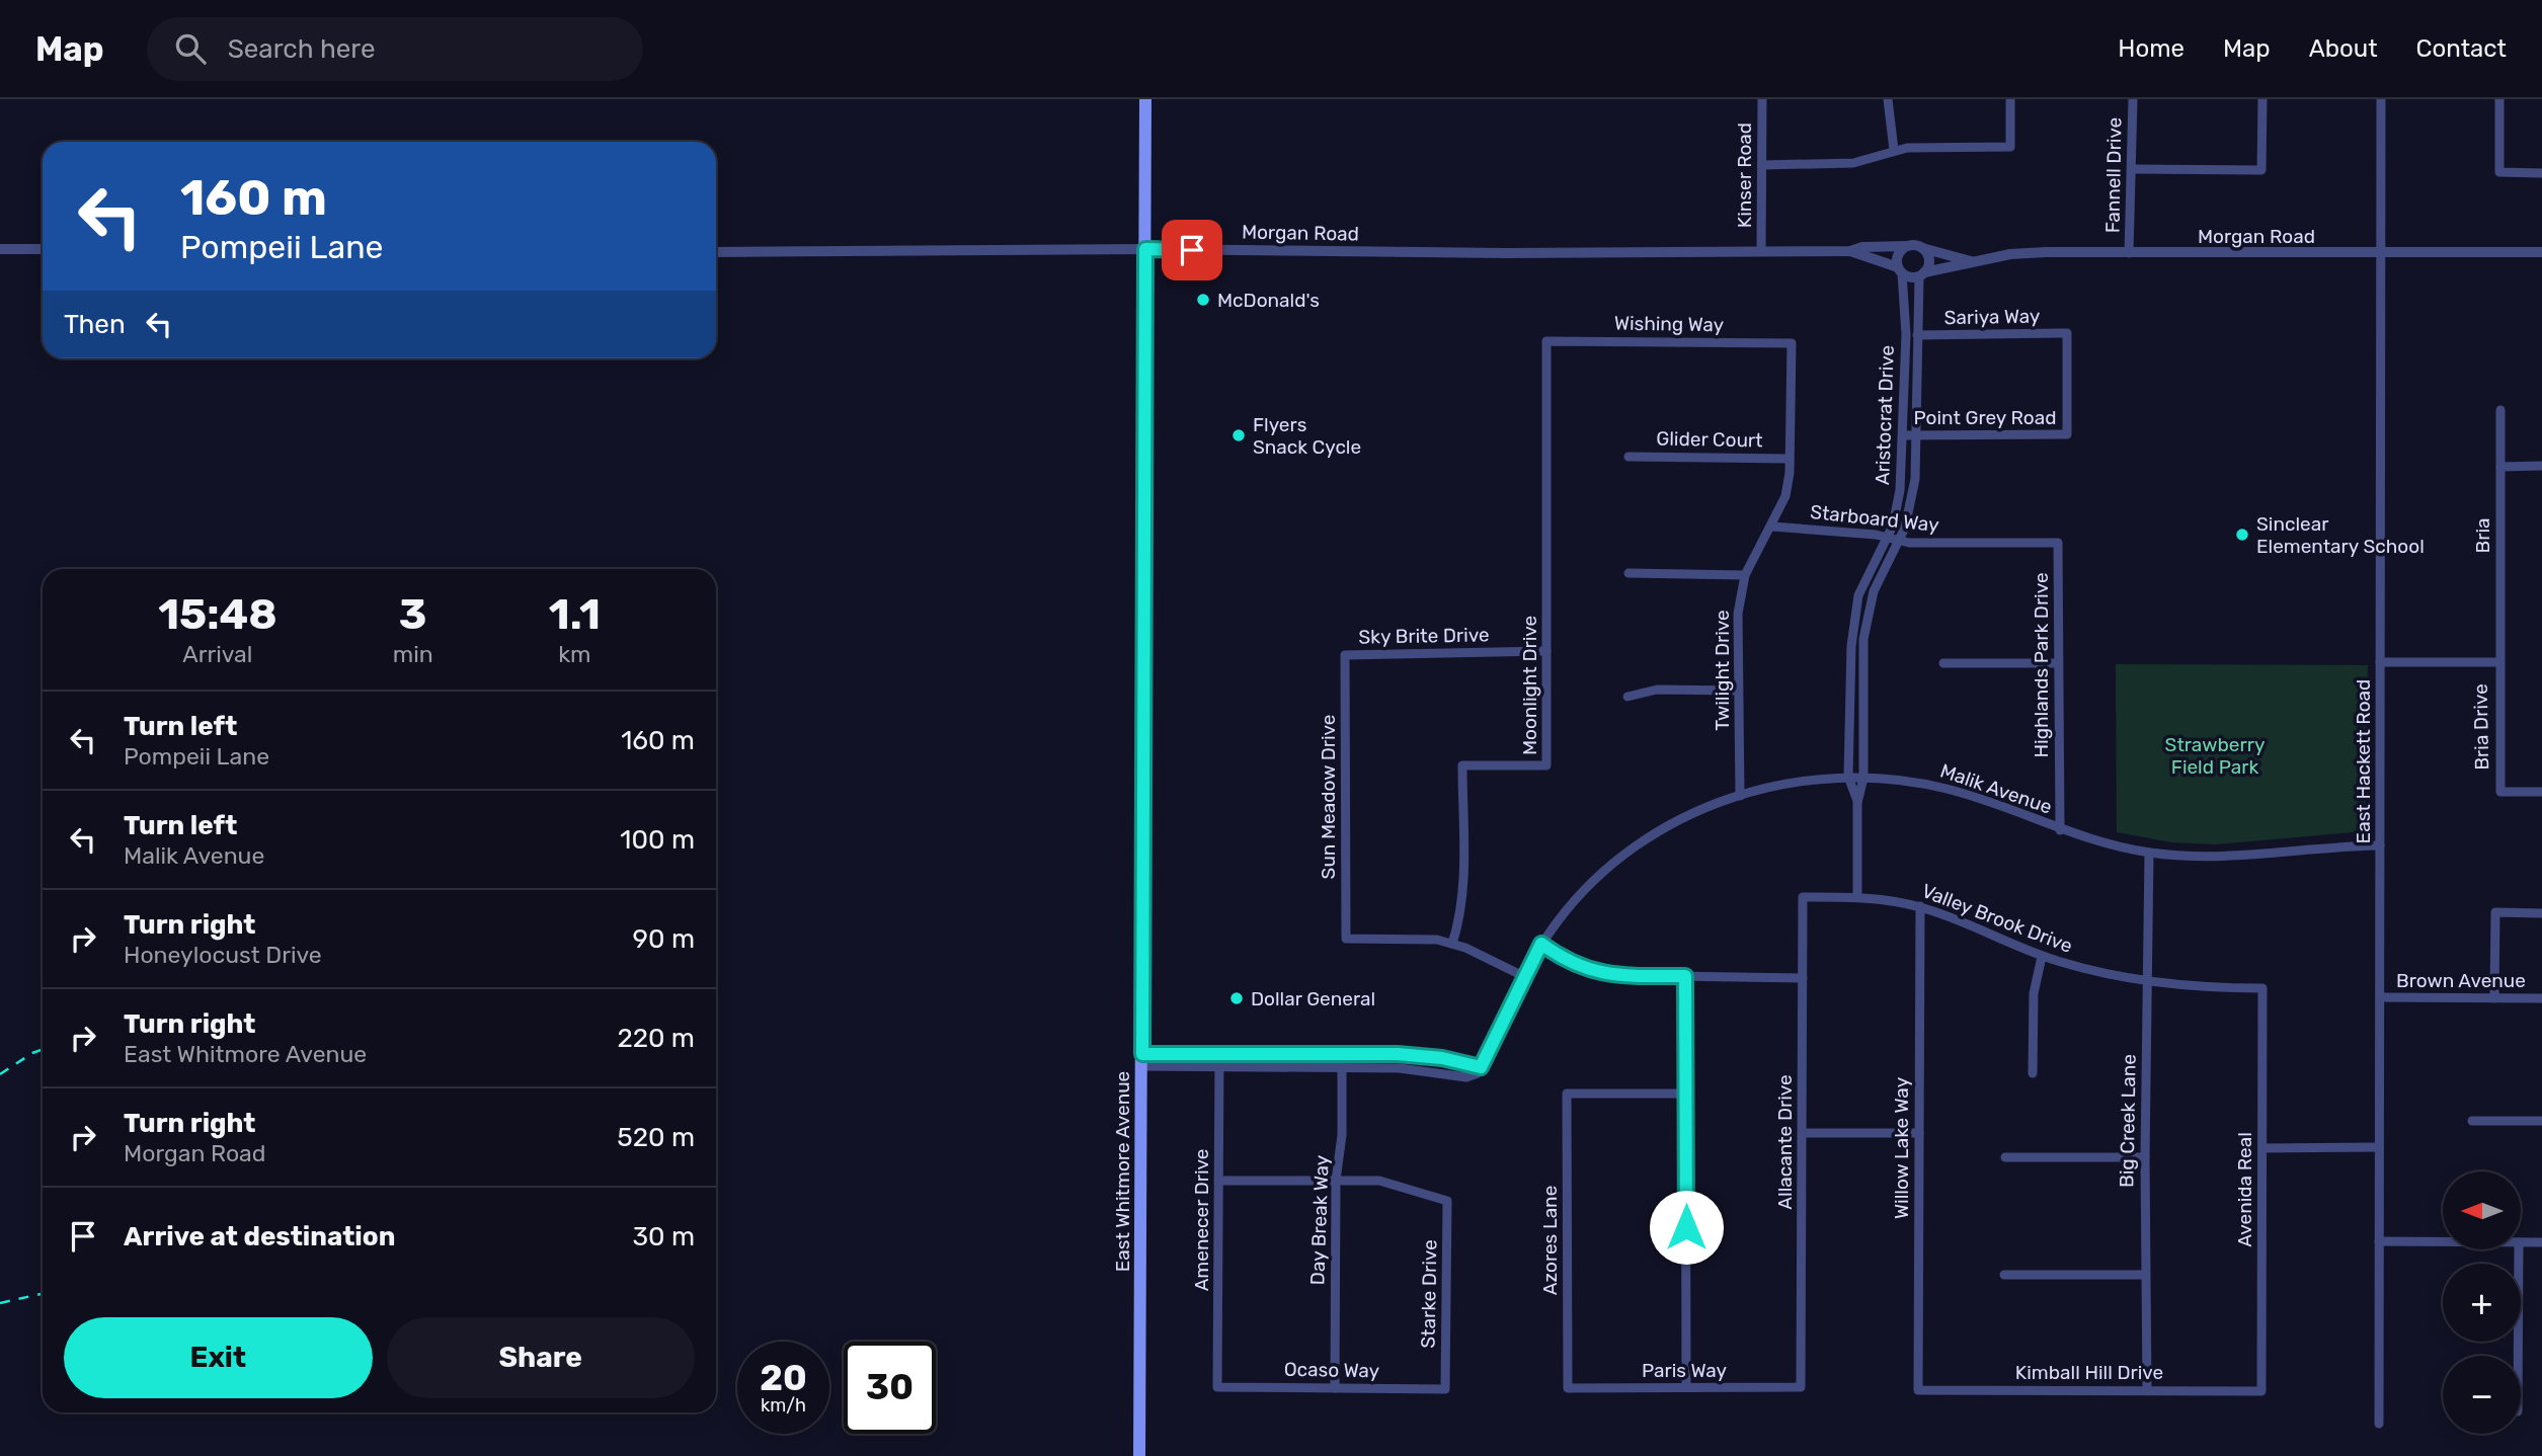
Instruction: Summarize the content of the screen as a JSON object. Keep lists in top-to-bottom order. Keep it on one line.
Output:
{"streets":{"main road":["East Whitmore Avenue"],"street":["Kinser Road","Fannell Drive","Morgan Road","Sariya Way","Wishing Way","Aristocrat Drive","Point Grey Road","Glider Court","Starboard Way","Bria","Sky Brite Drive","Highlands Park Drive","Twilight Drive","Moonlight Drive","Bria Drive","East Hackett Road","Malik Avenue","Sun Meadow Drive","Valley Brook Drive","Brown Avenue","Big Creek Lane","Allacante Drive","Willow Lake Way","Avenida Real","Amenecer Drive","Day Break Way","Azores Lane","Starke Drive","Ocaso Way","Paris Way","Kimball Hill Drive"]},"crossings":[["Kinser Road","Morgan Road"],["Fannell Drive","Morgan Road"],["Morgan Road","Aristocrat Drive"],["Morgan Road","East Hackett Road"],["Morgan Road","East Whitmore Avenue"],["Sariya Way","Aristocrat Drive"],["Sariya Way","Point Grey Road"],["Wishing Way","Twilight Drive"],["Wishing Way","Moonlight Drive"],["Aristocrat Drive","Point Grey Road"],["Aristocrat Drive","Starboard Way"],["Aristocrat Drive","Malik Avenue"],["Aristocrat Drive","Valley Brook Drive"],["Glider Court","Twilight Drive"],["Starboard Way","Highlands Park Drive"],["Starboard Way","Twilight Drive"],["Bria","Bria Drive"],["Sky Brite Drive","Moonlight Drive"],["Sky Brite Drive","Sun Meadow Drive"],["Highlands Park Drive","Malik Avenue"],["Twilight Drive","Malik Avenue"],["Moonlight Drive","Sun Meadow Drive"],["East Hackett Road","Malik Avenue"],["East Hackett Road","Brown Avenue"],["Malik Avenue","Big Creek Lane"],["Valley Brook Drive","Big Creek Lane"],["Valley Brook Drive","Allacante Drive"],["Valley Brook Drive","Willow Lake Way"],["Valley Brook Drive","Avenida Real"],["Big Creek Lane","Kimball Hill Drive"],["Allacante Drive","Paris Way"],["Willow Lake Way","Kimball Hill Drive"],["Avenida Real","Kimball Hill Drive"],["Amenecer Drive","Ocaso Way"],["Day Break Way","Starke Drive"],["Day Break Way","Ocaso Way"],["Azores Lane","Paris Way"],["Starke Drive","Ocaso Way"]],"parks":["Strawberry Field Park"],"places":["McDonald's","Flyers Snack Cycle","Sinclear Elementary School","Dollar General"],"north":"left","page":{"header":"Map","search":"Search here","nav":["Home","Map","About","Contact"],"turn":["160 m","Pompeii Lane"],"then":"Then","eta":["15:48","Arrival","3","min","1.1","km"],"list":[{"name":"Turn left","note":"Pompeii Lane","value":"160 m"},{"name":"Turn left","note":"Malik Avenue","value":"100 m"},{"name":"Turn right","note":"Honeylocust Drive","value":"90 m"},{"name":"Turn right","note":"East Whitmore Avenue","value":"220 m"},{"name":"Turn right","note":"Morgan Road","value":"520 m"},{"name":"Arrive at destination","value":"30 m"}],"map_buttons":["+","−"],"buttons":["Exit","Share"],"speed":"20 km/h","limit":"30"}}
